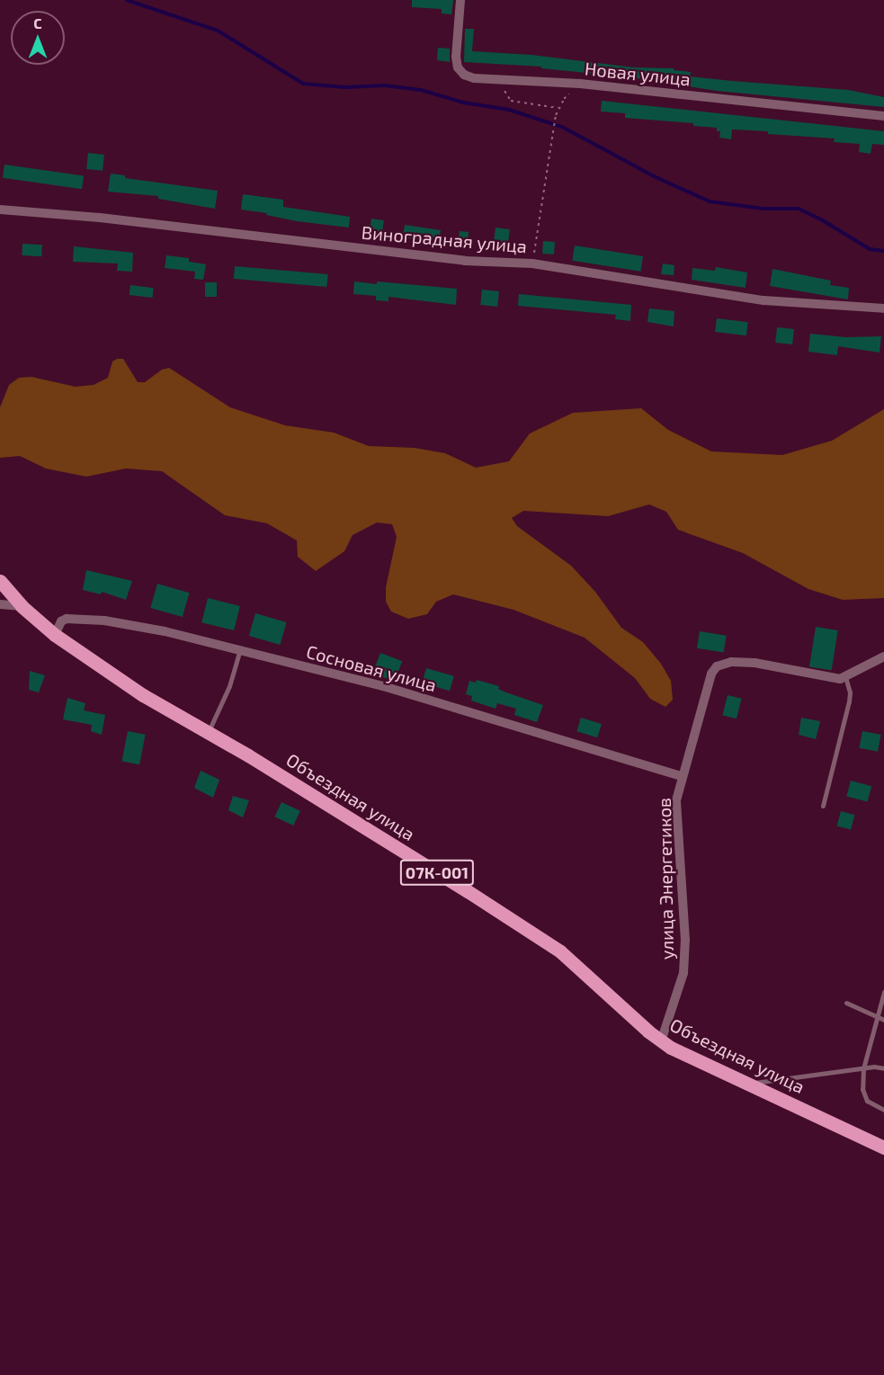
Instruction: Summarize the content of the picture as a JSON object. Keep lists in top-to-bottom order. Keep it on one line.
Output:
{"streets":{"main road":["Объездная улица","07К-001"],"street":["Новая улица","Виноградная улица","Сосновая улица","улица Энергетиков"]},"crossings":[["Сосновая улица","Объездная улица"],["Сосновая улица","улица Энергетиков"],["Объездная улица","улица Энергетиков"]],"north":"top"}
